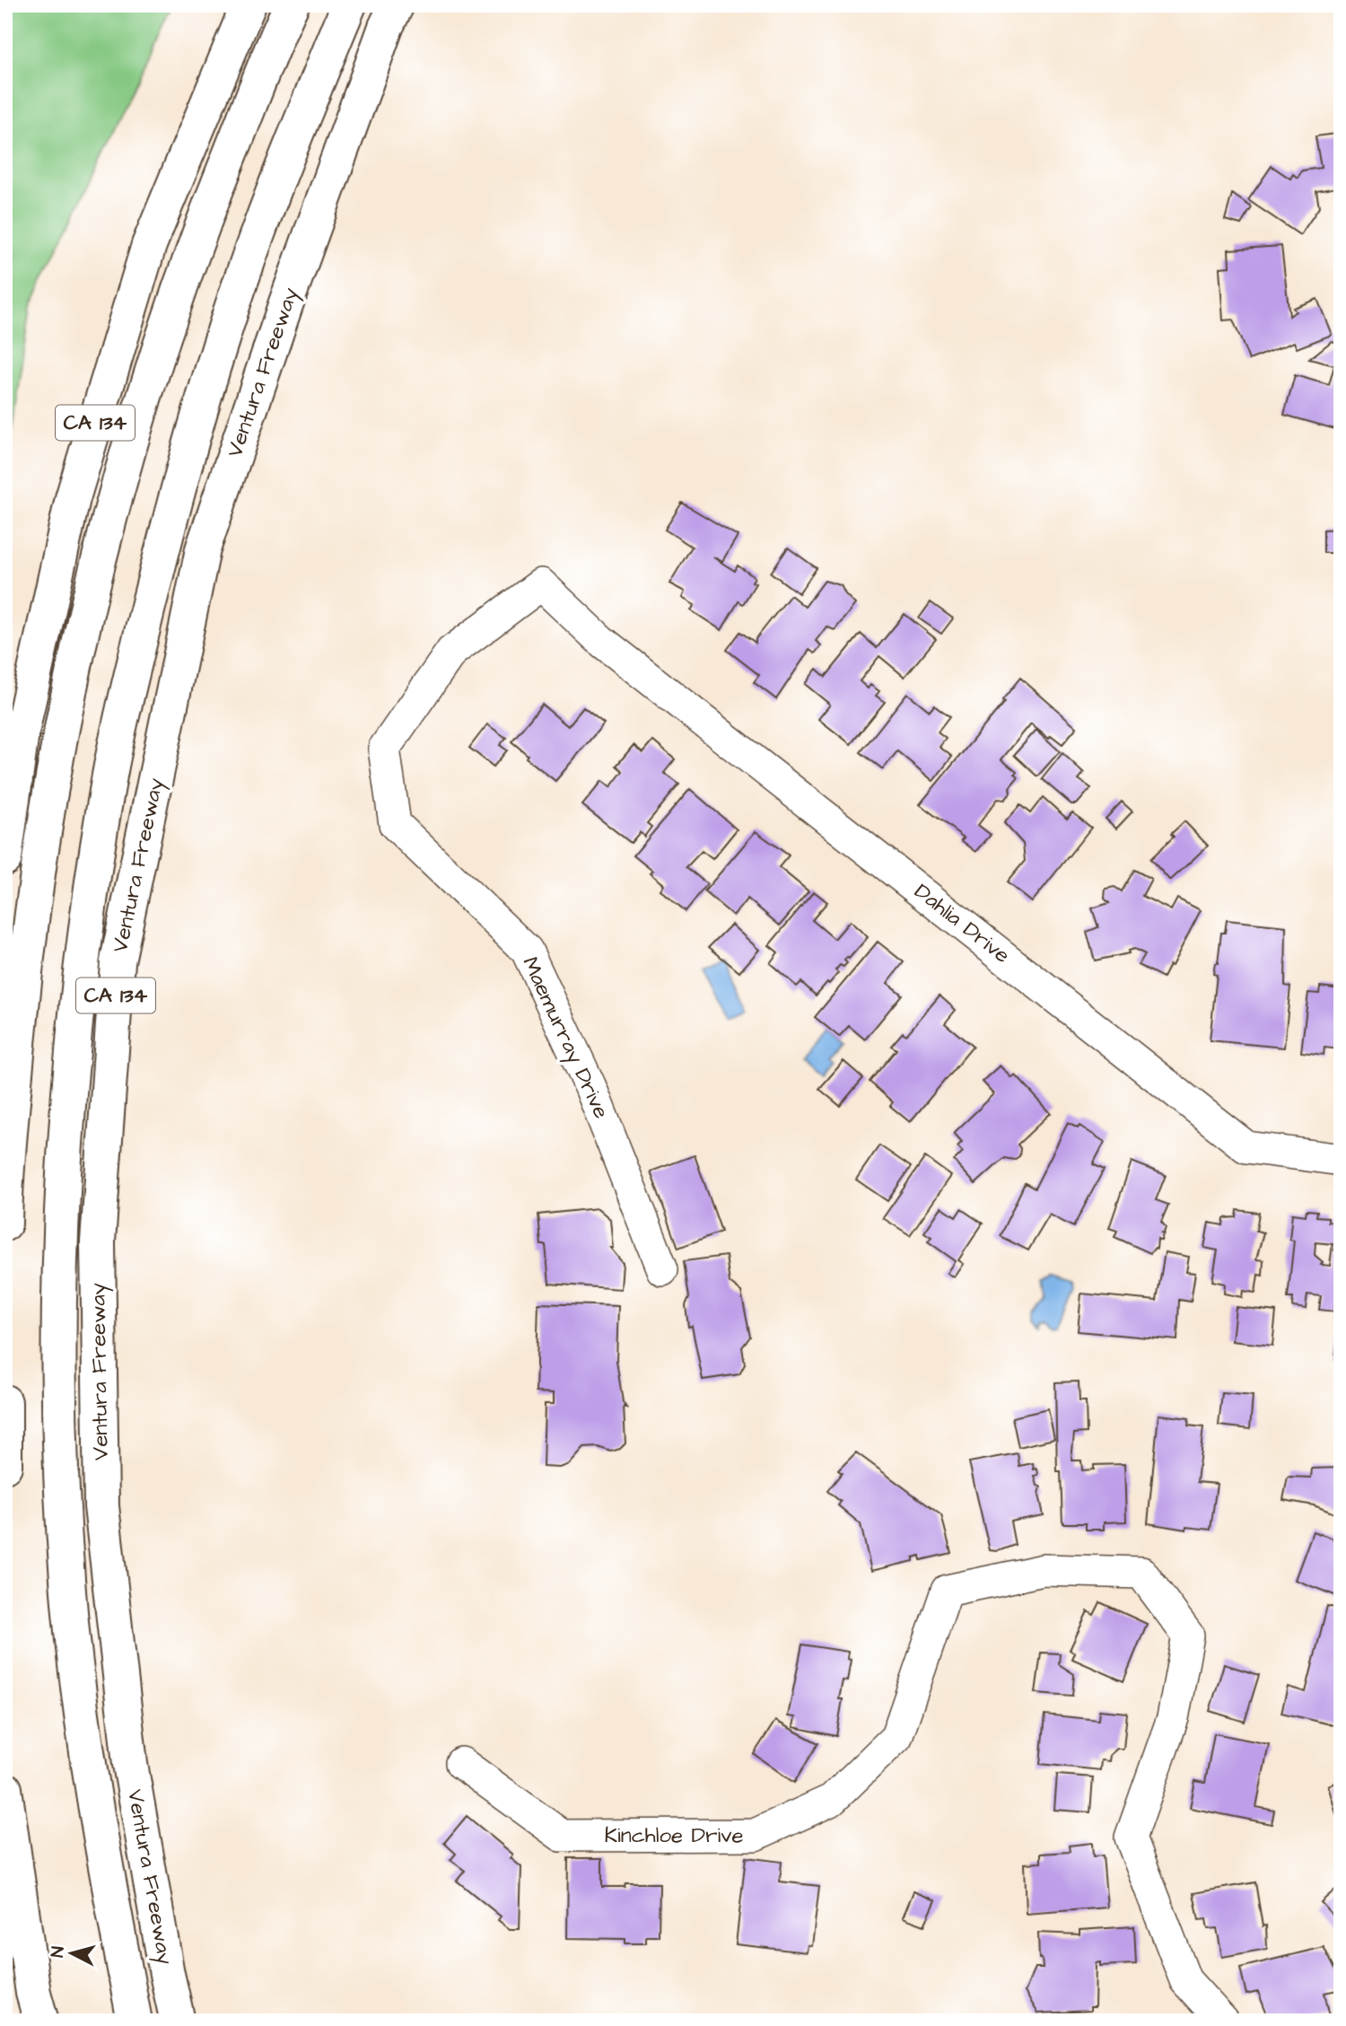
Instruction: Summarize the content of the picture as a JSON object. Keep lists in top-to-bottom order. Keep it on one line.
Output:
{"streets":{"highway":["Ventura Freeway","CA 134"],"street":["Dahlia Drive","Maemurray Drive","Kinchloe Drive"]},"crossings":[["Dahlia Drive","Maemurray Drive"]],"north":"left"}
